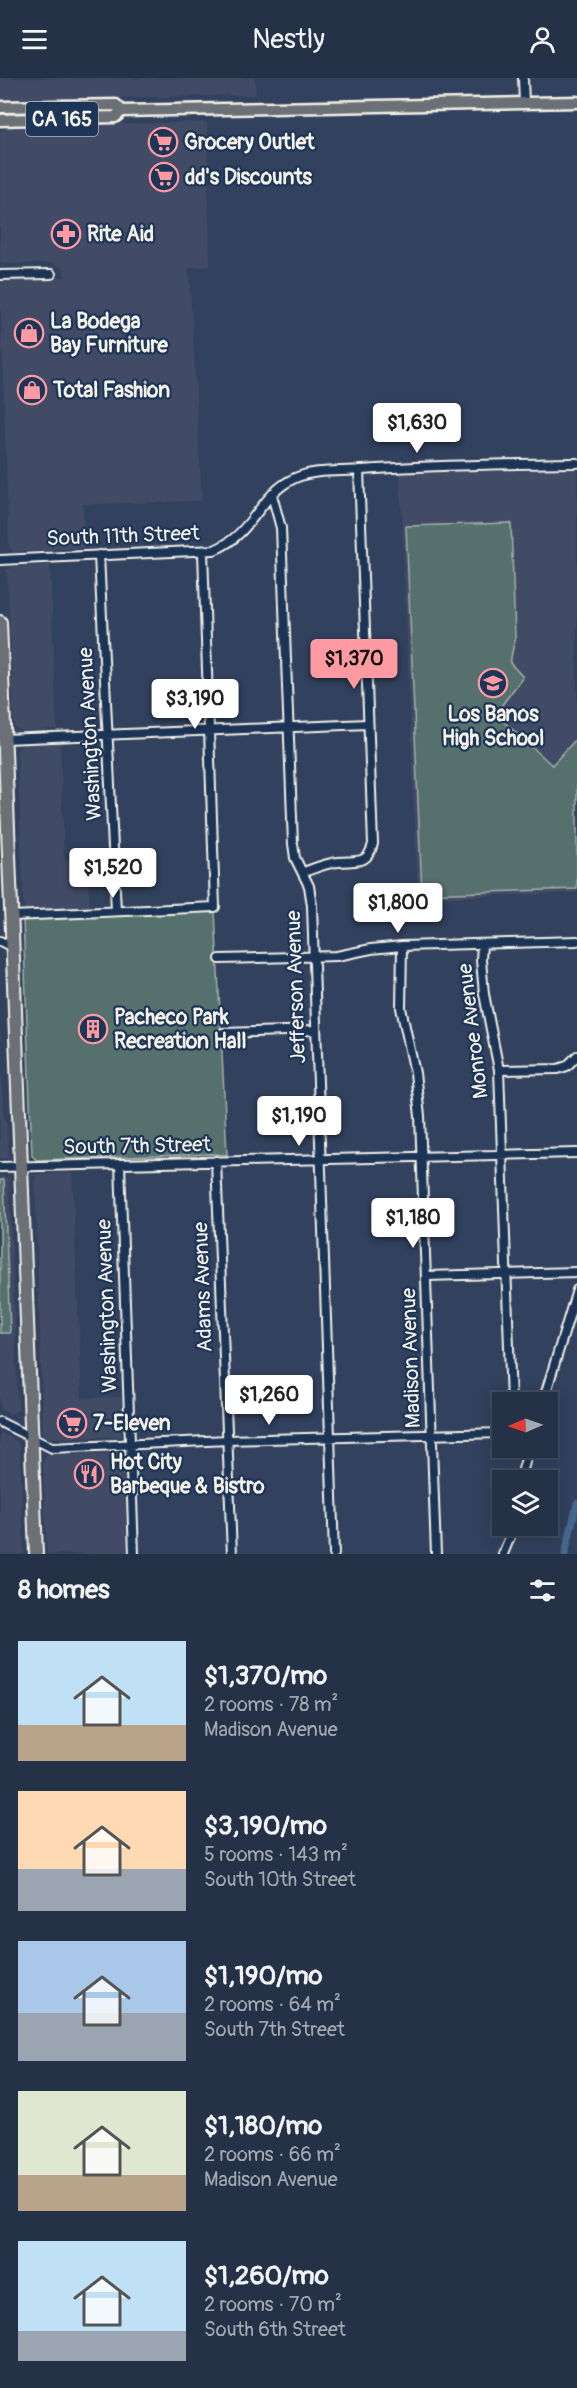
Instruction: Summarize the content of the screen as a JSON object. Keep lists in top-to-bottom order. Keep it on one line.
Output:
{"streets":{"main road":["CA 165"],"street":["South 11th Street","Washington Avenue","Jefferson Avenue","Monroe Avenue","South 7th Street","Adams Avenue","Madison Avenue"]},"crossings":[["South 11th Street","Washington Avenue"],["South 11th Street","Jefferson Avenue"],["Washington Avenue","South 7th Street"],["Jefferson Avenue","South 7th Street"],["Monroe Avenue","South 7th Street"],["South 7th Street","Adams Avenue"],["South 7th Street","Madison Avenue"]],"places":{"supermarket":["Grocery Outlet","dd's Discounts","7-Eleven"],"pharmacy":["Rite Aid"],"shop":["La Bodega Bay Furniture","Total Fashion"],"school or university":["Los Banos High School"],"building":["Pacheco Park Recreation Hall"],"restaurant":["Hot City Barbeque & Bistro"]},"north":"left","page":{"header":"Nestly","price":["$1,630","$1,370","$3,190","$1,520","$1,800","$1,190","$1,180","$1,260"],"heading":"8 homes","list":[{"name":"$1,370/mo","note":"2 rooms · 78 m² · Madison Avenue"},{"name":"$3,190/mo","note":"5 rooms · 143 m² · South 10th Street"},{"name":"$1,190/mo","note":"2 rooms · 64 m² · South 7th Street"},{"name":"$1,180/mo","note":"2 rooms · 66 m² · Madison Avenue"},{"name":"$1,260/mo","note":"2 rooms · 70 m² · South 6th Street"}]}}
